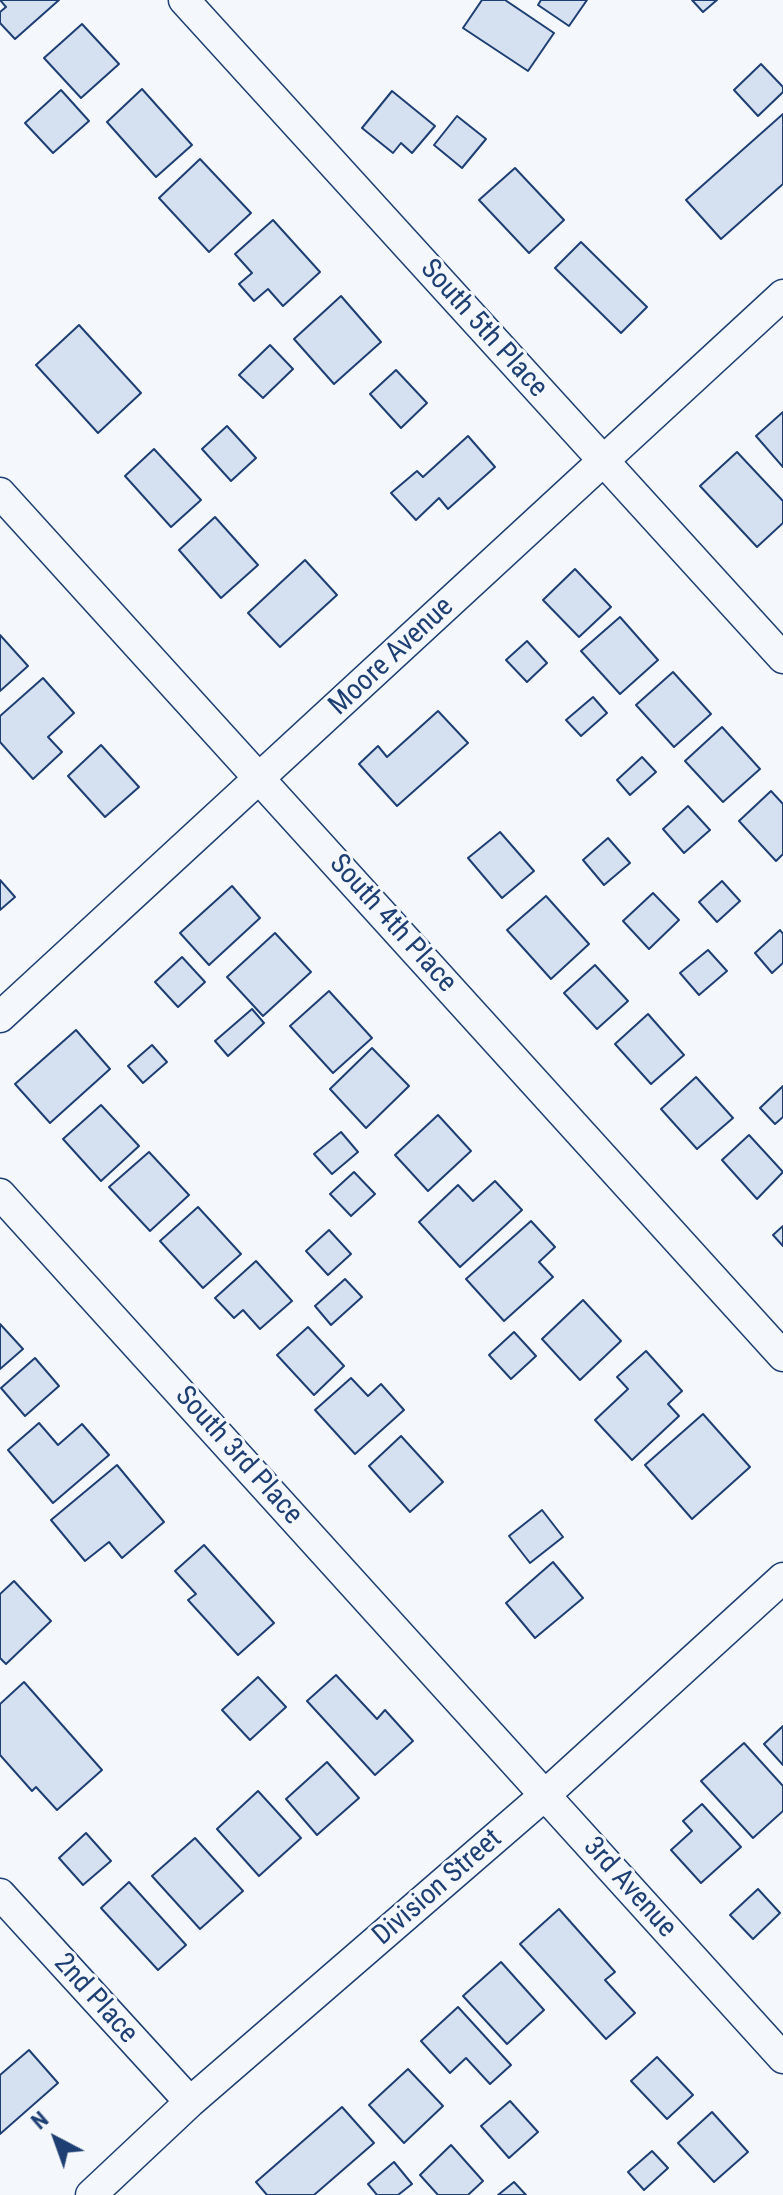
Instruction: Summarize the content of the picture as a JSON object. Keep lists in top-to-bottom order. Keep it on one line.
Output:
{"streets":{"street":["South 5th Place","Moore Avenue","South 4th Place","South 3rd Place","Division Street","3rd Avenue","2nd Place"]},"crossings":[["South 5th Place","Moore Avenue"],["Moore Avenue","South 4th Place"],["South 3rd Place","3rd Avenue"],["Division Street","3rd Avenue"],["Division Street","2nd Place"]],"north":"top left"}
